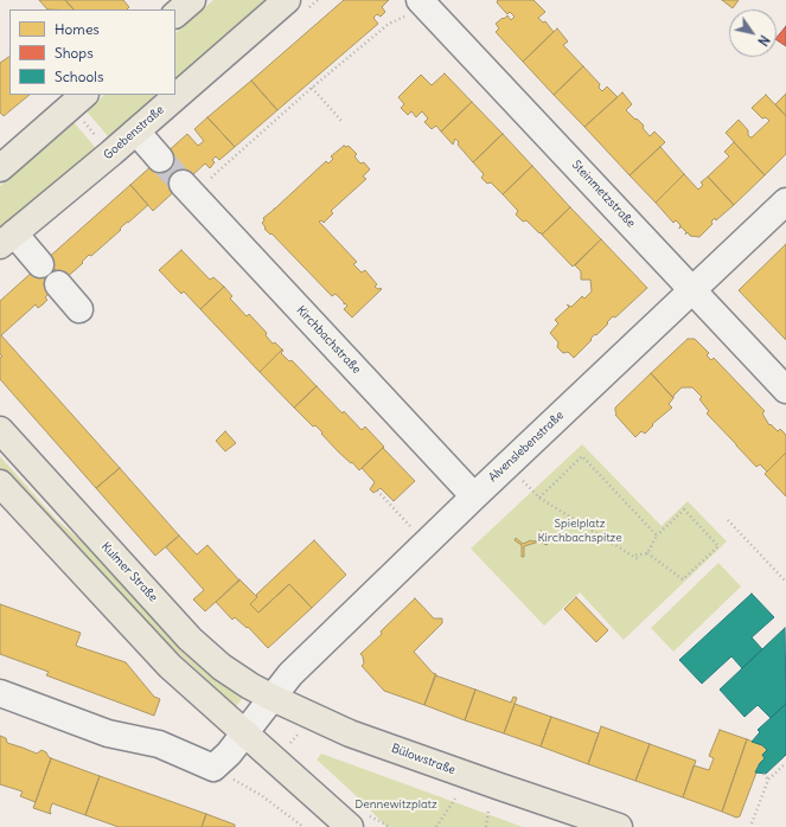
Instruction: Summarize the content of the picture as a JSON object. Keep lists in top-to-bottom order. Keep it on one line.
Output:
{"streets":{"main road":["Goebenstraße","Kulmer Straße","Bülowstraße"],"street":["Steinmetzstraße","Kirchbachstraße","Alvenslebenstraße"]},"crossings":[["Steinmetzstraße","Alvenslebenstraße"],["Kirchbachstraße","Alvenslebenstraße"],["Alvenslebenstraße","Kulmer Straße"],["Alvenslebenstraße","Bülowstraße"],["Kulmer Straße","Bülowstraße"]],"parks":["Spielplatz Kirchbachspitze","Dennewitzplatz"],"legend":["Homes","Shops","Schools"],"north":"bottom right"}
